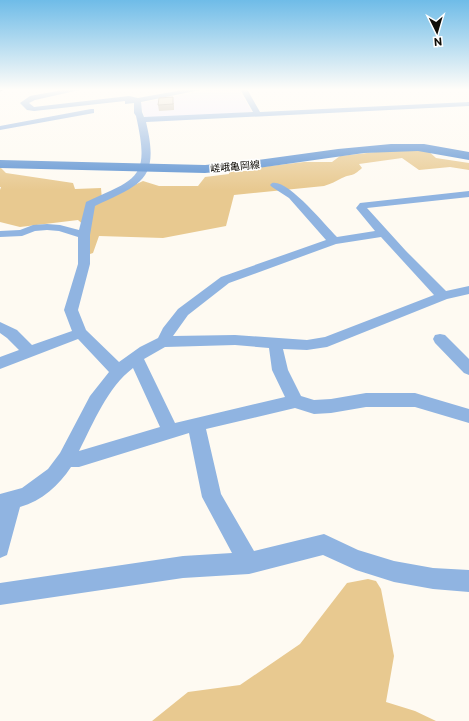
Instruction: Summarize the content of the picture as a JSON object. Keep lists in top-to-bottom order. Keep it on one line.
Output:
{"streets":{"main road":["嵯峨亀岡線"]},"north":"bottom"}
